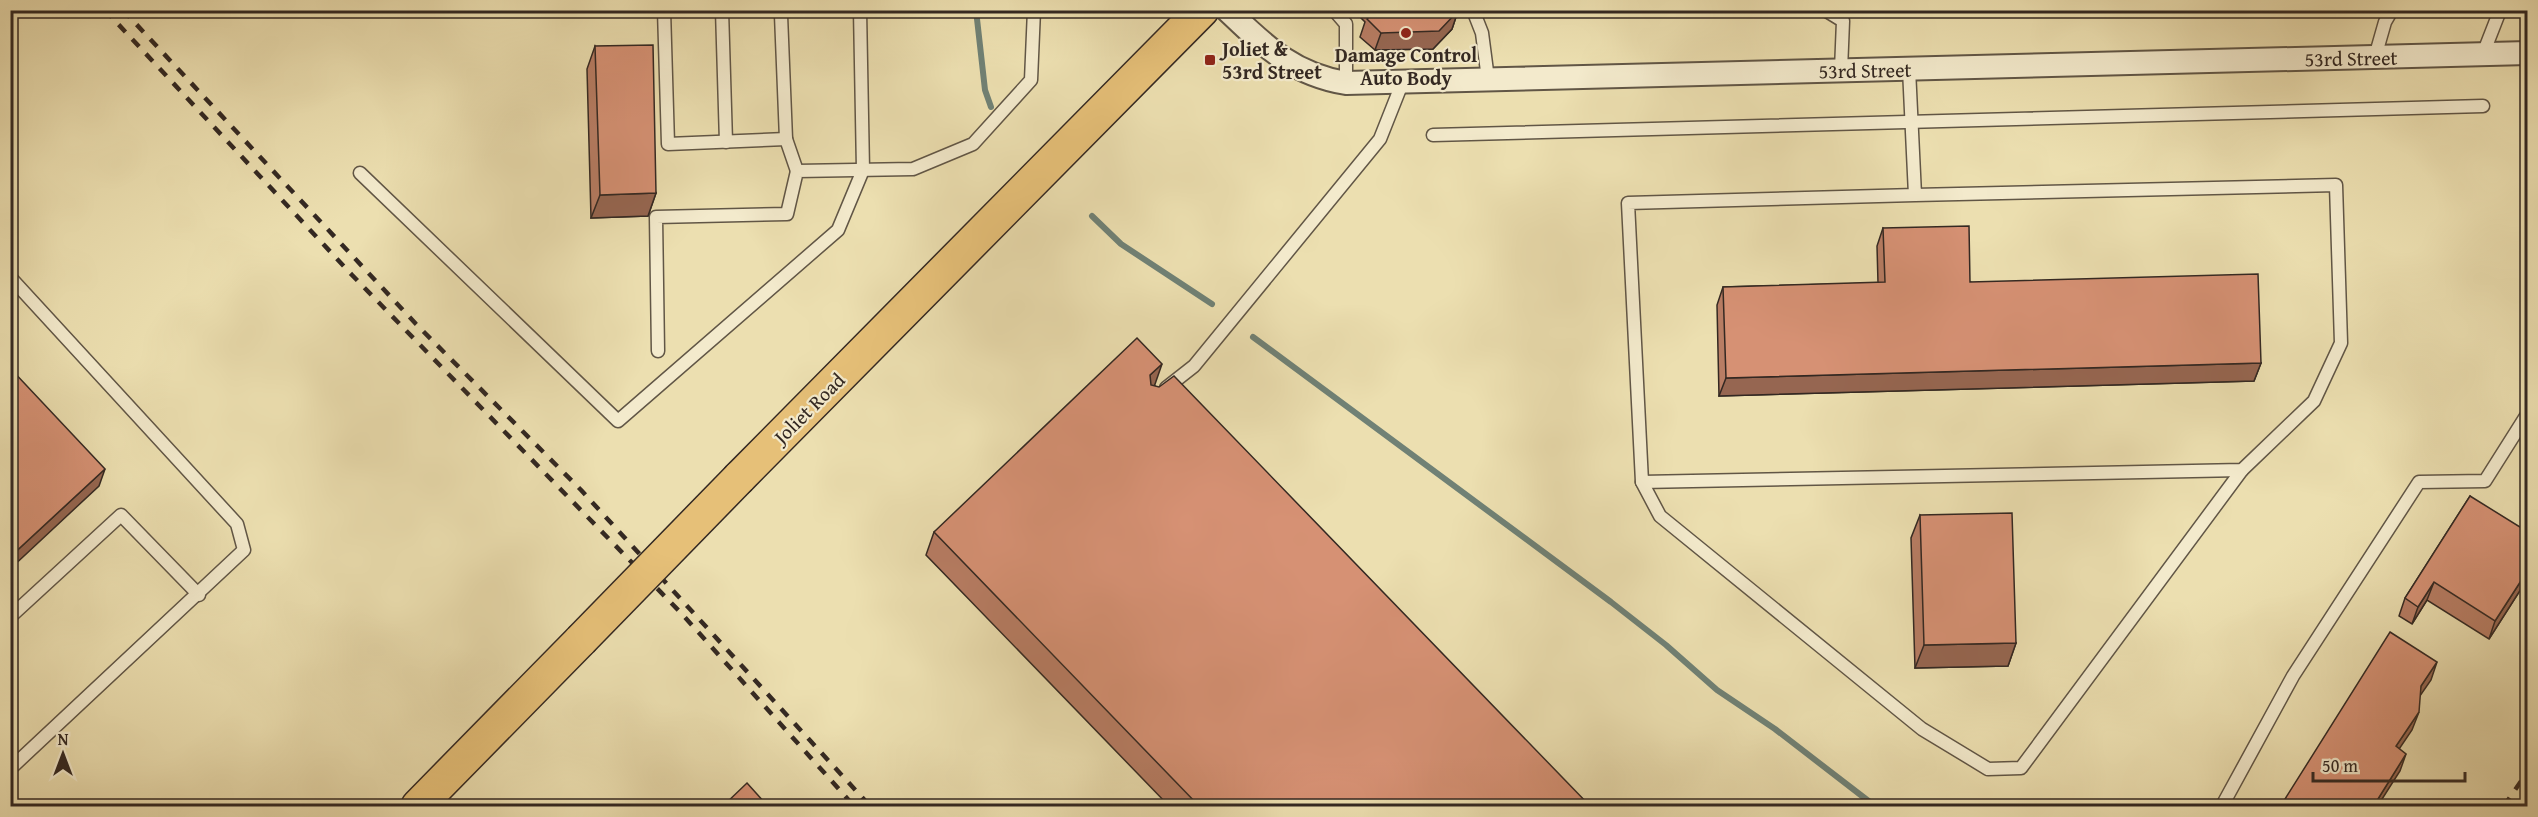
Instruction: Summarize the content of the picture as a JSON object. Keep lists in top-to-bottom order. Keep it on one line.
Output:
{"streets":{"main road":["Joliet Road"],"street":["53rd Street"]},"places":{"other":["Damage Control Auto Body"],"transit":["Joliet & 53rd Street"]},"scale_bar":"50 m","north":"top"}
